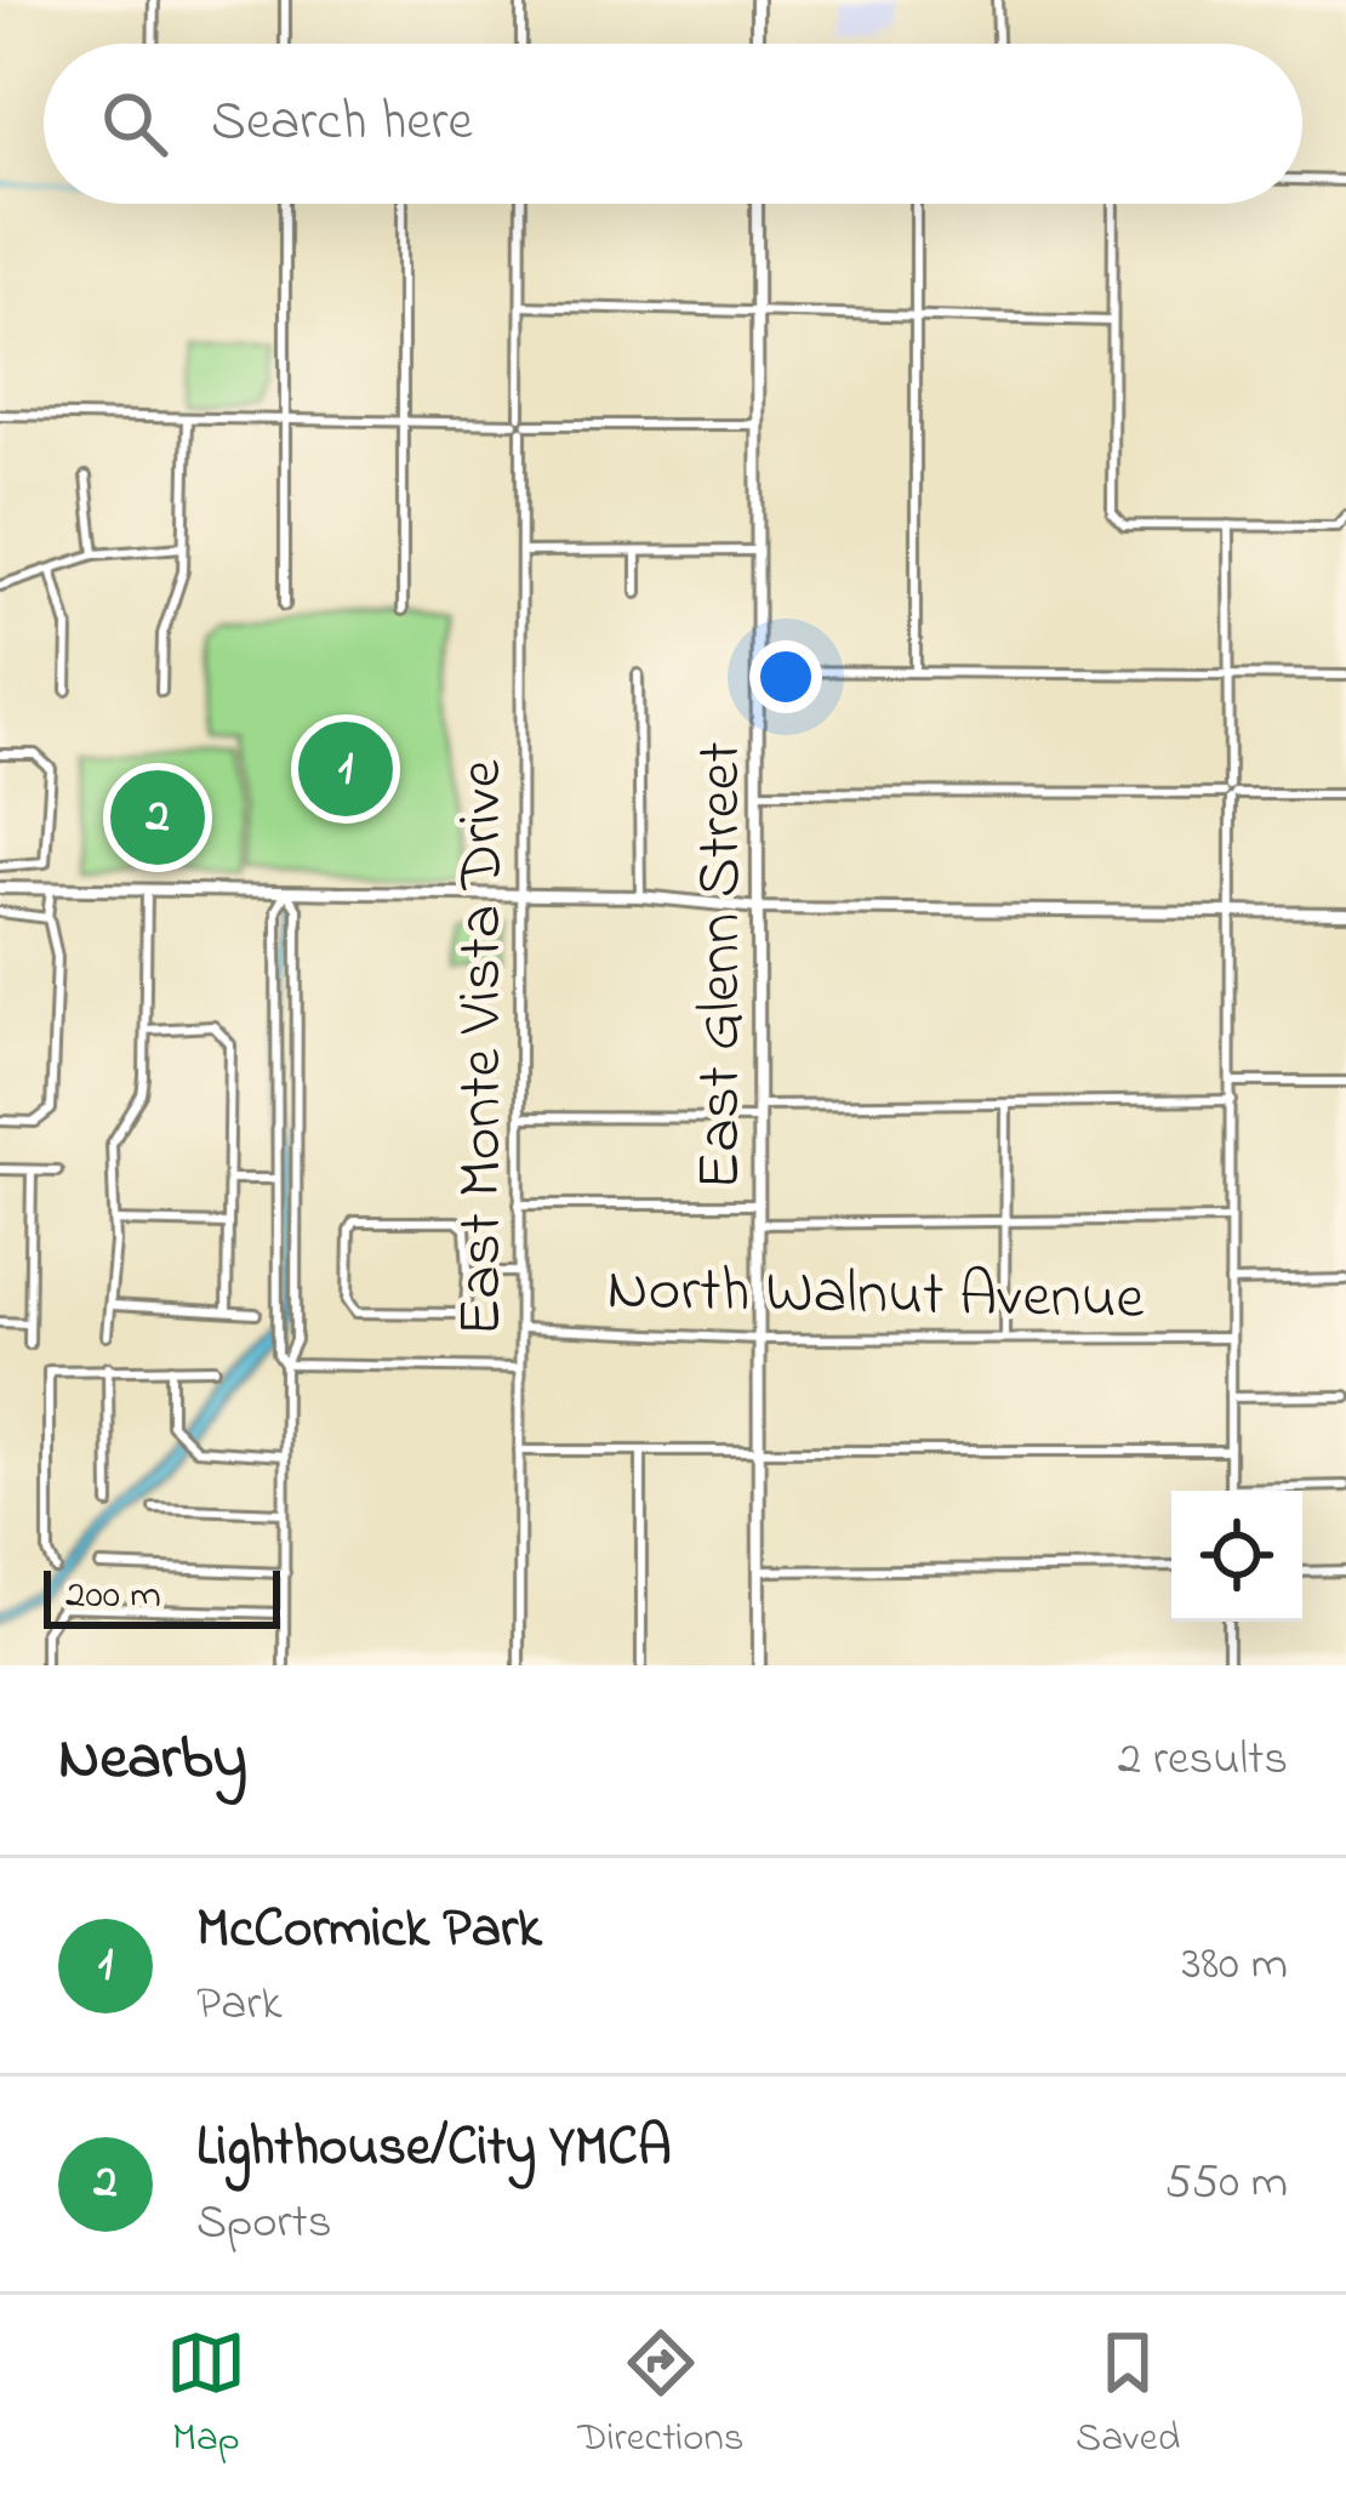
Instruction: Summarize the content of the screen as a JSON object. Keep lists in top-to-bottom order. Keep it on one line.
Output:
{"streets":{"street":["East Glenn Street","East Monte Vista Drive","North Walnut Avenue"]},"crossings":[["East Glenn Street","North Walnut Avenue"],["East Monte Vista Drive","North Walnut Avenue"]],"scale_bar":"200 m","page":{"search":"Search here","pins":["1","2"],"scale":"200 m","heading":["Nearby","2 results"],"list":[{"mark":"1","name":"McCormick Park","note":"Park","value":"380 m"},{"mark":"2","name":"Lighthouse/City YMCA","note":"Sports","value":"550 m"}],"nav":["Map","Directions","Saved"]}}
